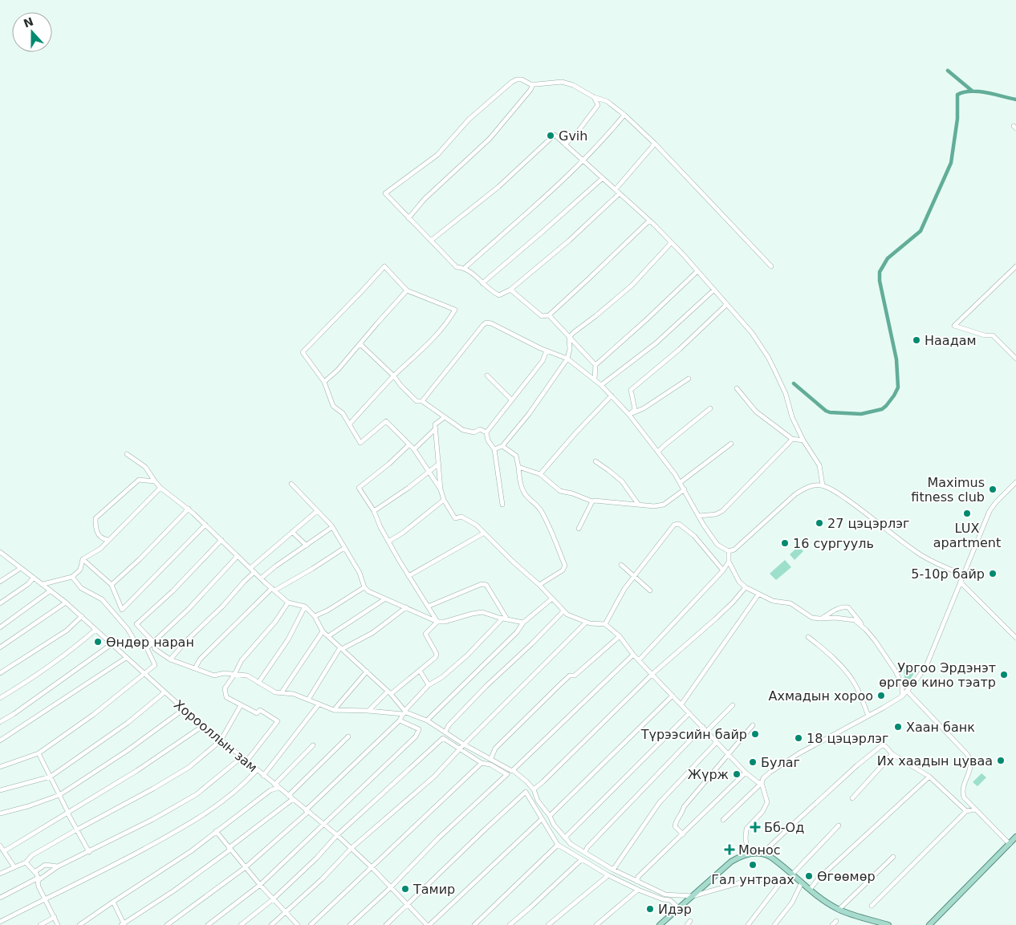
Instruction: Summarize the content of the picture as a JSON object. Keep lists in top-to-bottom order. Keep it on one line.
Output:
{"streets":{"street":["Хорооллын зам"]},"places":{"other":["Gvih","Наадам","Maximus fitness club","LUX apartment","27 цэцэрлэг","16 сургууль","5-10р байр","Өндөр наран","Ургоо Эрдэнэт өргөө кино тэатр","Ахмадын хороо","Хаан банк","Түрээсийн байр","18 цэцэрлэг","Их хаадын цуваа","Булаг","Жүрж","Гал унтраах","Өгөөмөр","Тамир","Идэр"],"health":["Бб-Од","Монос"]},"north":"top"}
